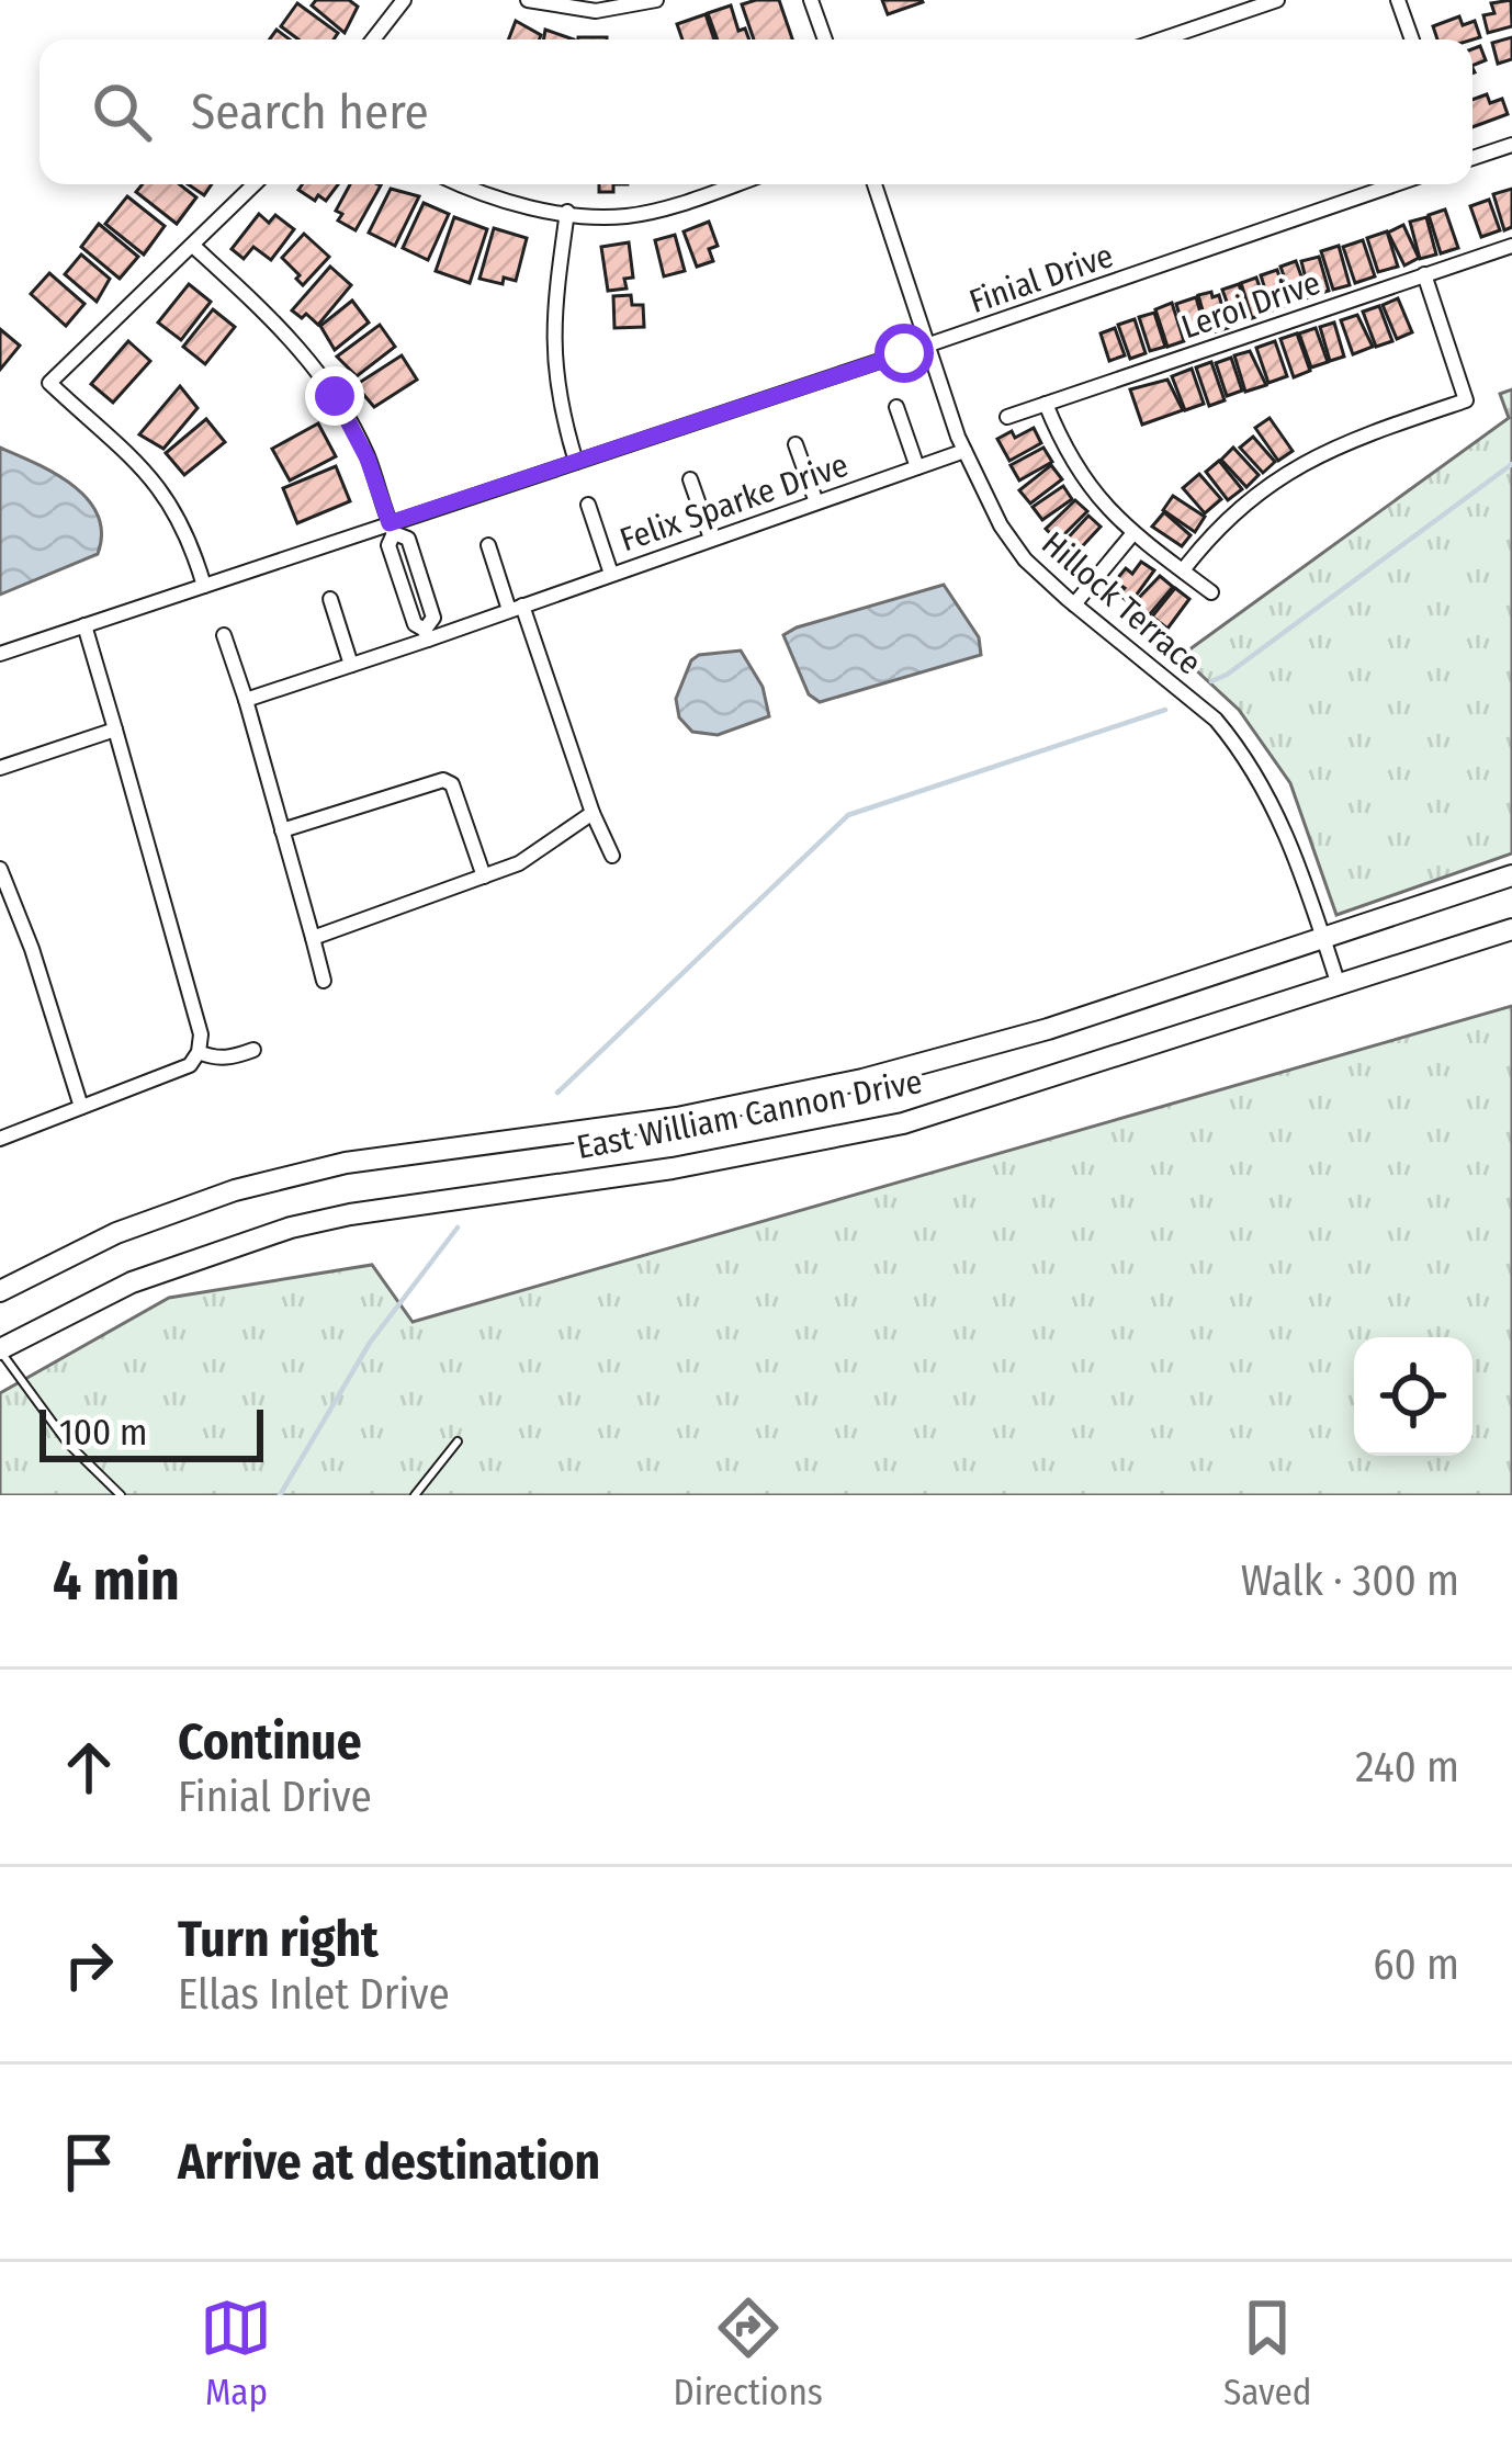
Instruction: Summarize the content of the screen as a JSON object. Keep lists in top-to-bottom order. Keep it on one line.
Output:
{"streets":{"street":["Finial Drive","Leroi Drive","Felix Sparke Drive","Hillock Terrace","East William Cannon Drive"]},"crossings":[["Finial Drive","Hillock Terrace"],["Felix Sparke Drive","Hillock Terrace"],["Hillock Terrace","East William Cannon Drive"]],"scale_bar":"100 m","page":{"search":"Search here","scale":"100 m","heading":["4 min","Walk · 300 m"],"list":[["Continue","Finial Drive","240 m"],["Turn right","Ellas Inlet Drive","60 m"],"Arrive at destination"],"nav":["Map","Directions","Saved"]}}
